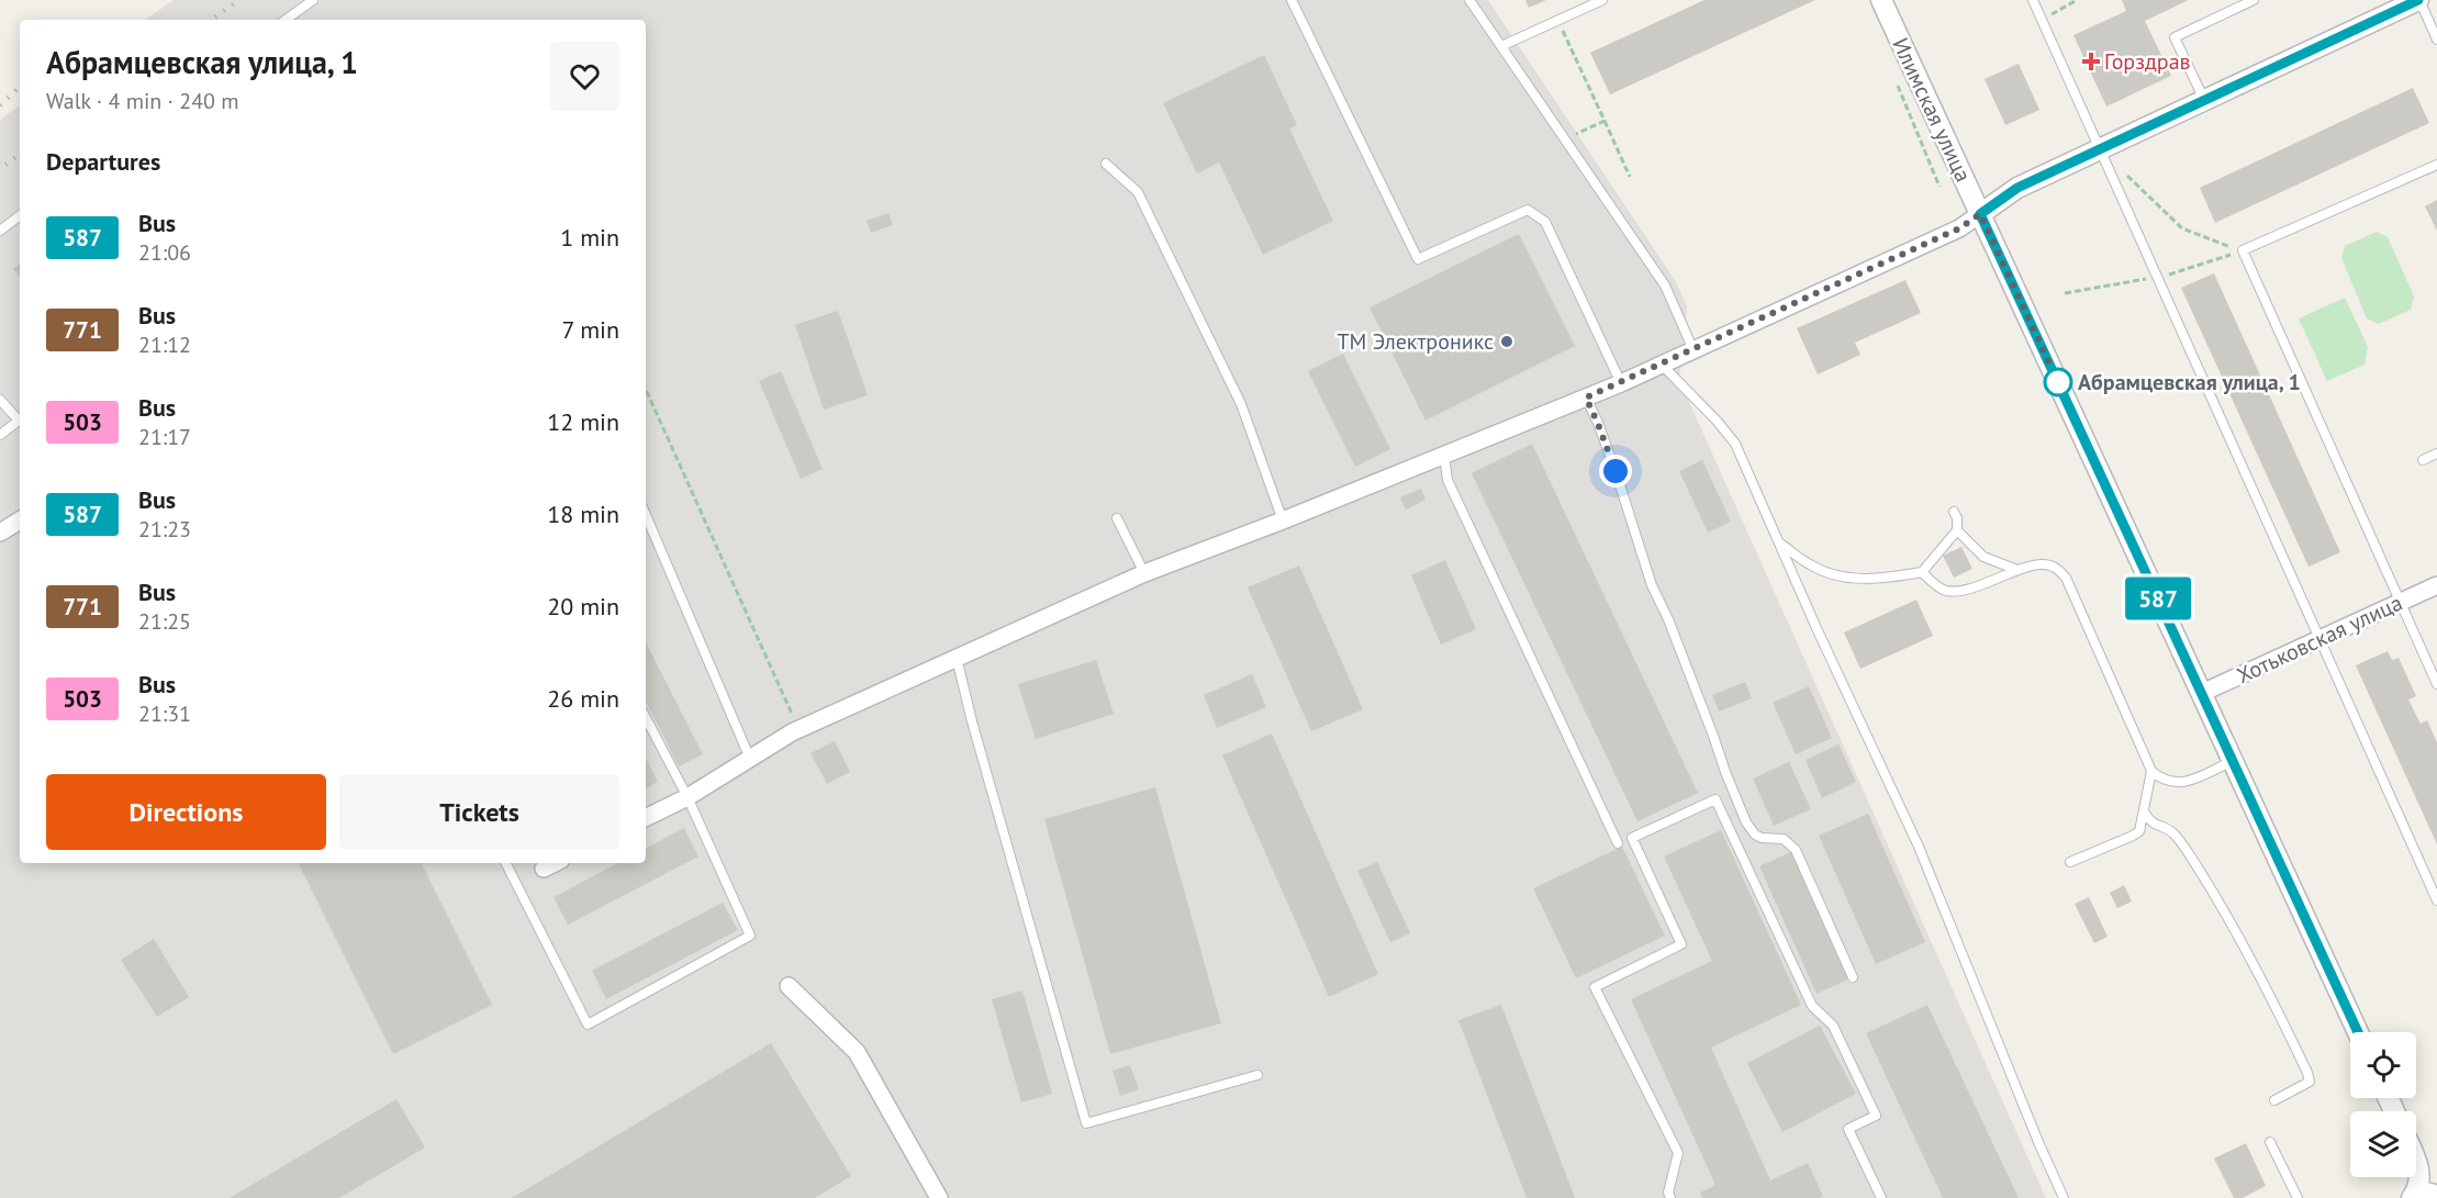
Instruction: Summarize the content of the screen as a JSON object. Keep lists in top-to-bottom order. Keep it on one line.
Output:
{"streets":{"street":["Илимская улица","Хотьковская улица"]},"crossings":[["Илимская улица","Хотьковская улица"]],"places":{"health":["Горздрав"],"other":["ТМ Электроникс","Абрамцевская улица, 1"]},"lines":["bus line 587"],"page":{"on_map":"587","heading":[["Абрамцевская улица, 1","Walk · 4 min · 240 m"],"Departures"],"list":[{"mark":"587","name":"Bus","note":"21:06","value":"1 min"},{"mark":"771","name":"Bus","note":"21:12","value":"7 min"},{"mark":"503","name":"Bus","note":"21:17","value":"12 min"},{"mark":"587","name":"Bus","note":"21:23","value":"18 min"},{"mark":"771","name":"Bus","note":"21:25","value":"20 min"},{"mark":"503","name":"Bus","note":"21:31","value":"26 min"}],"buttons":["Directions","Tickets"]}}
